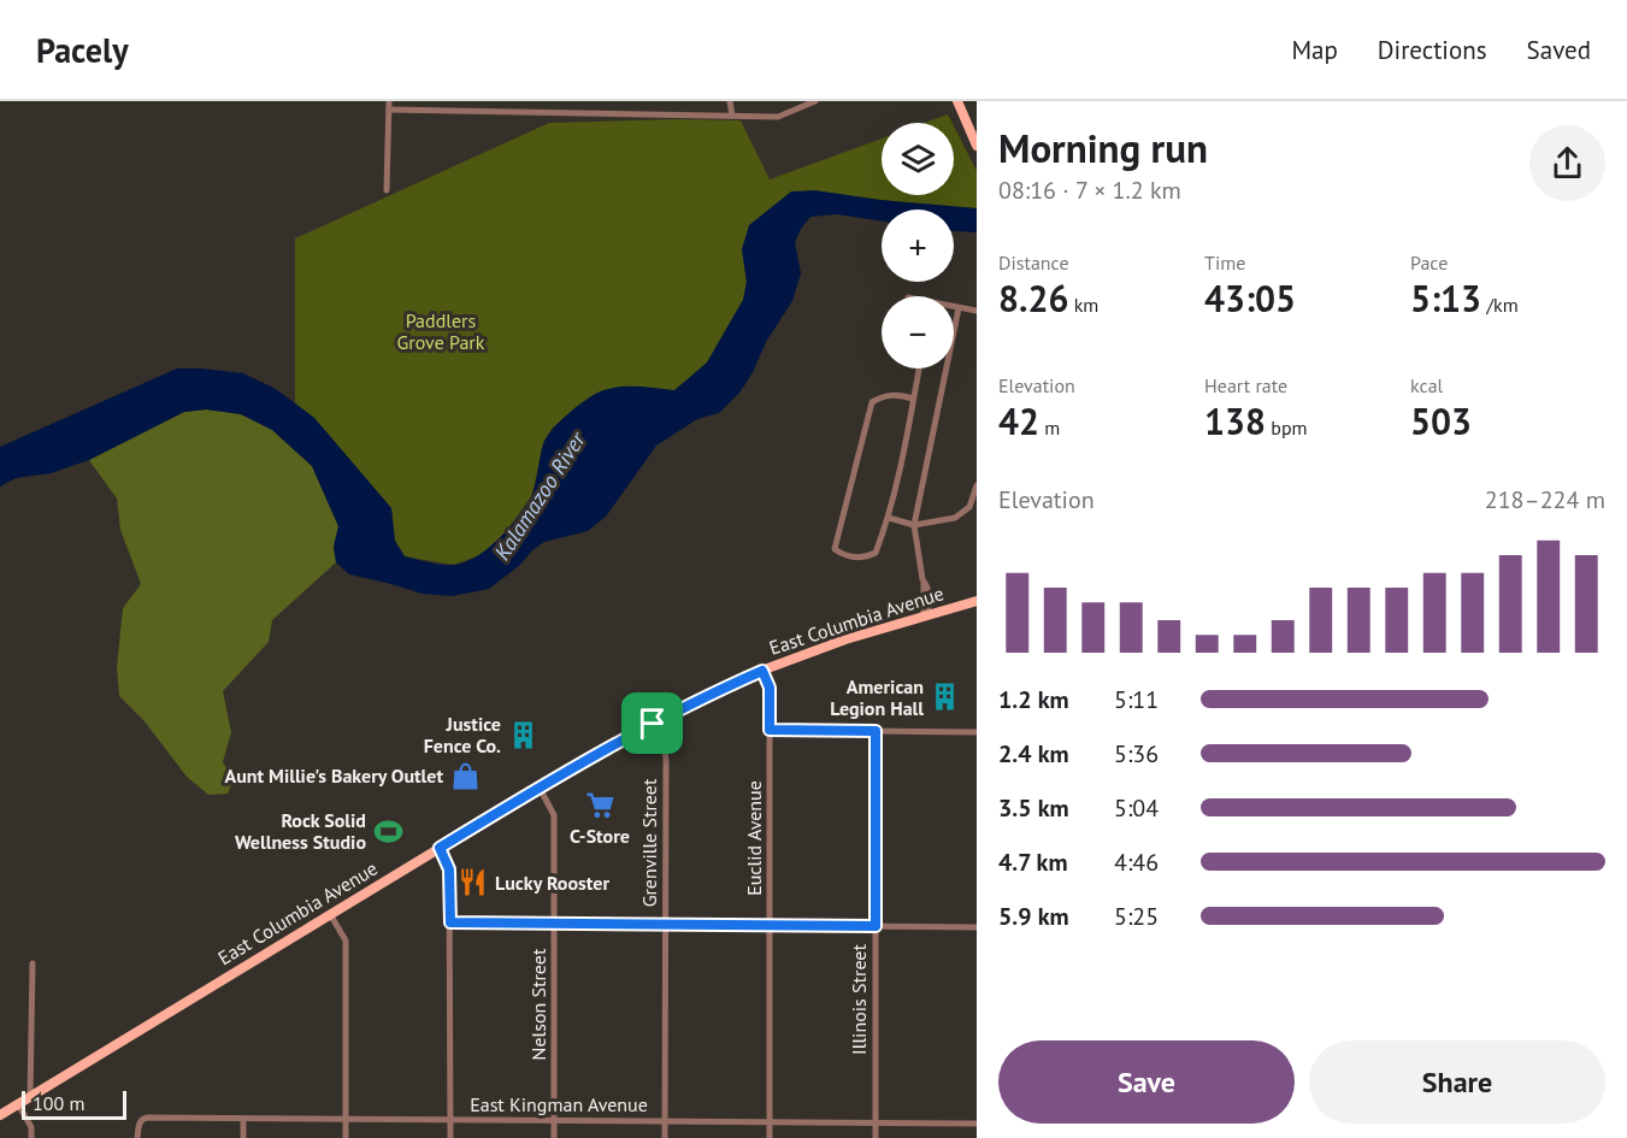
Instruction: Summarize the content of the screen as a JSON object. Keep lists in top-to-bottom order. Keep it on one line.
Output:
{"streets":{"main road":["East Columbia Avenue"],"street":["Euclid Avenue","Grenville Street","Illinois Street","Nelson Street","East Kingman Avenue"]},"crossings":[["East Columbia Avenue","Euclid Avenue"],["East Columbia Avenue","Grenville Street"],["East Columbia Avenue","Nelson Street"],["Euclid Avenue","East Kingman Avenue"],["Grenville Street","East Kingman Avenue"],["Illinois Street","East Kingman Avenue"],["Nelson Street","East Kingman Avenue"]],"water":["Kalamazoo River"],"parks":["Paddlers Grove Park"],"places":{"building":["American Legion Hall","Justice Fence Co."],"shop":["Aunt Millie's Bakery Outlet"],"supermarket":["C-Store"],"sports":["Rock Solid Wellness Studio"],"restaurant":["Lucky Rooster"]},"scale_bar":"100 m","page":{"header":"Pacely","nav":["Map","Directions","Saved"],"heading":["Morning run","08:16 · 7 × 1.2 km"],"map_buttons":["+","−"],"stats":[["Distance","8.26 km"],["Time","43:05"],["Pace","5:13 /km"],["Elevation","42 m"],["Heart rate","138 bpm"],["kcal","503"]],"chart":["Elevation","218–224 m"],"list":[{"name":"1.2 km","note":"5:11"},{"name":"2.4 km","note":"5:36"},{"name":"3.5 km","note":"5:04"},{"name":"4.7 km","note":"4:46"},{"name":"5.9 km","note":"5:25"}],"buttons":["Save","Share"],"scale":"100 m"}}
